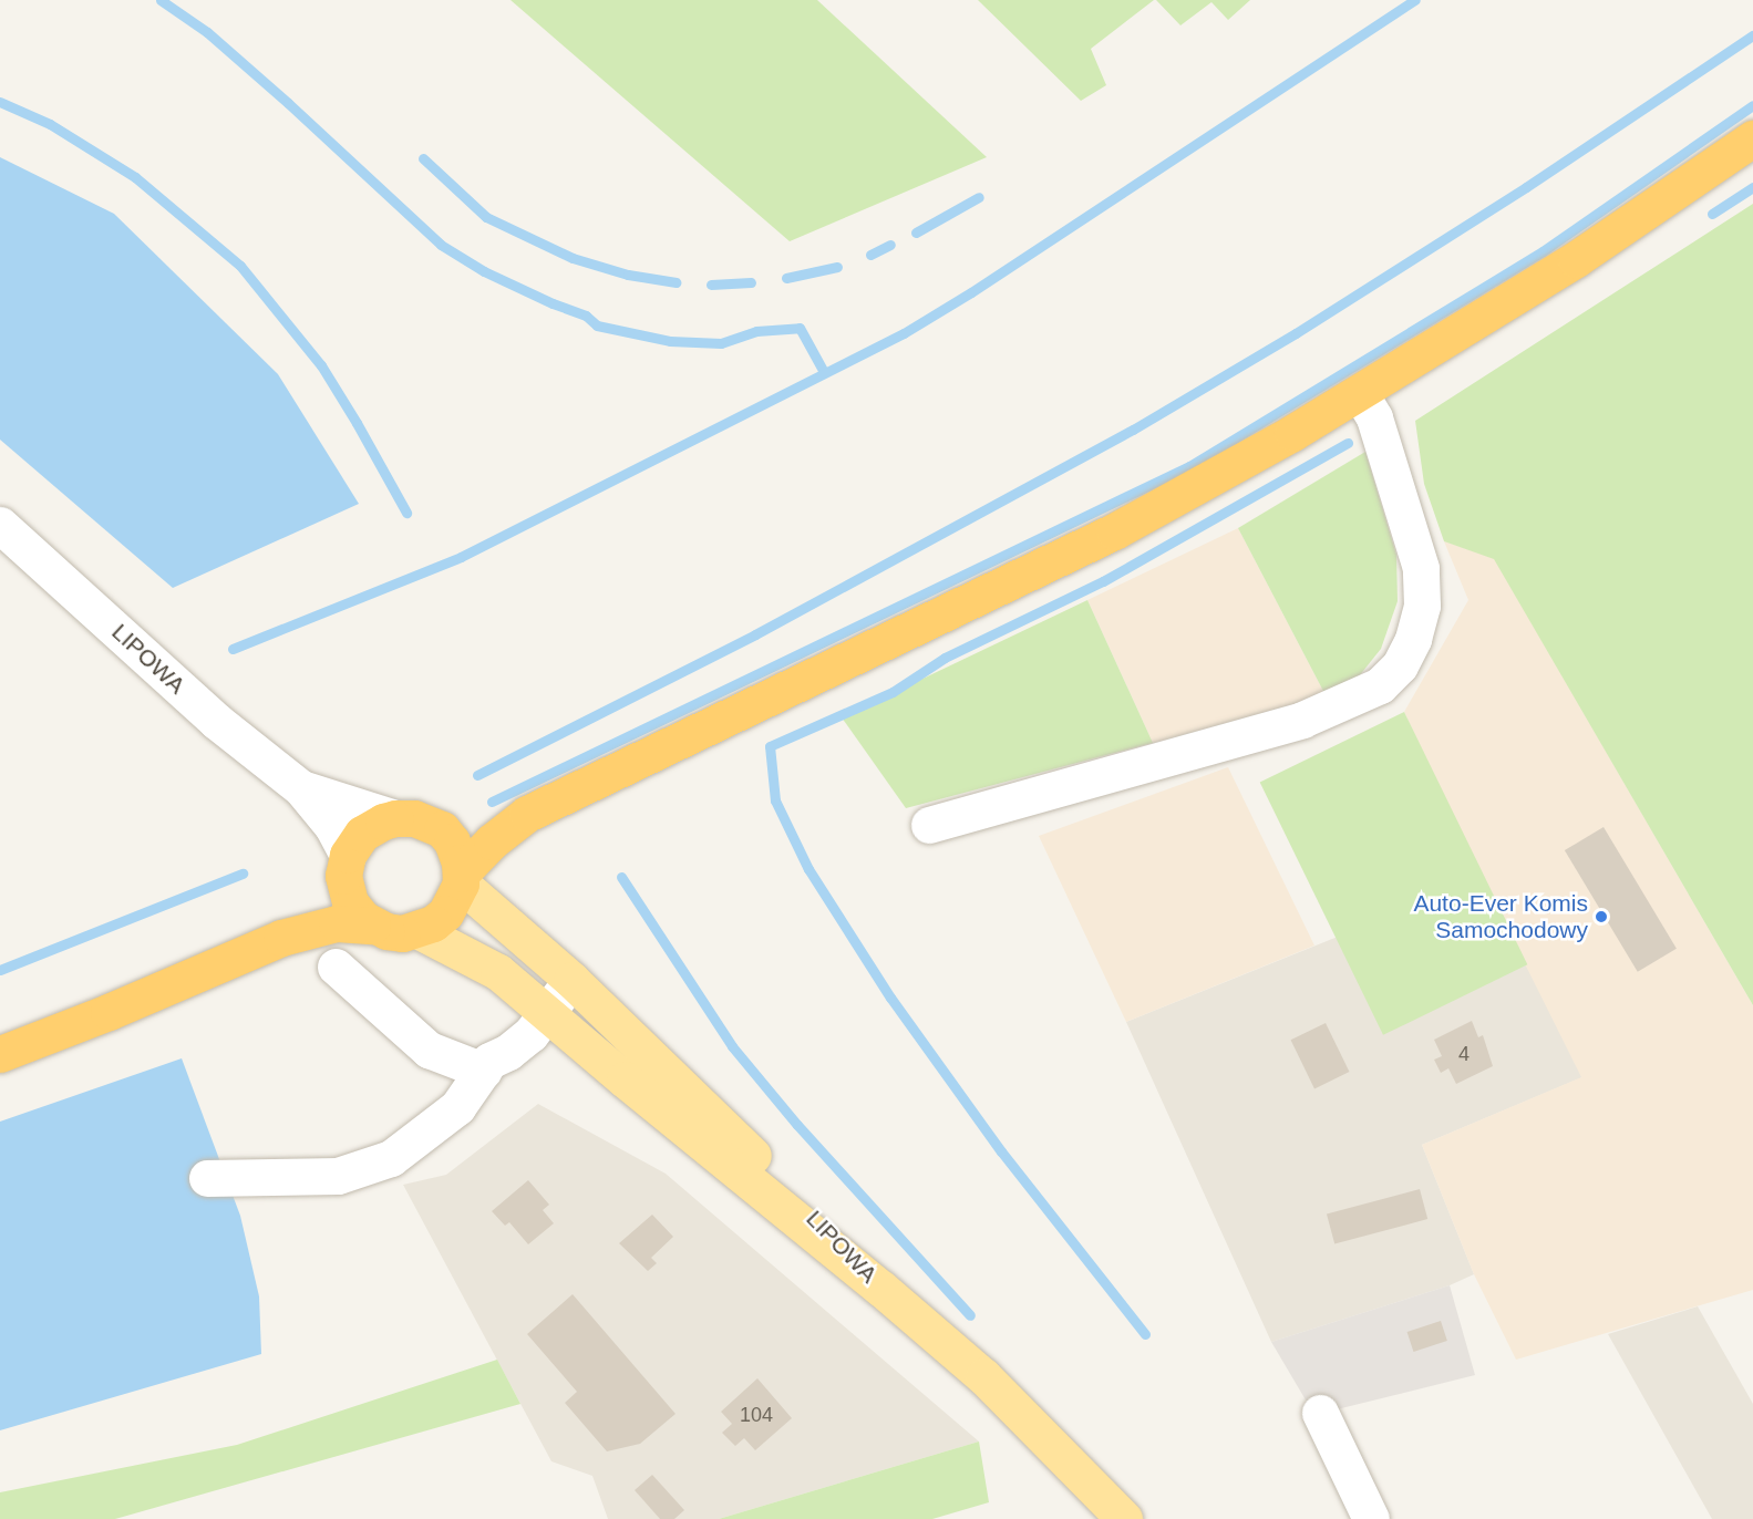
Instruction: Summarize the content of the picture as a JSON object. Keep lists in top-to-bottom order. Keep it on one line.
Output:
{"streets":{"highway":["LIPOWA"]},"places":["Auto-Ever Komis Samochodowy"],"house_numbers":["4","104"]}
